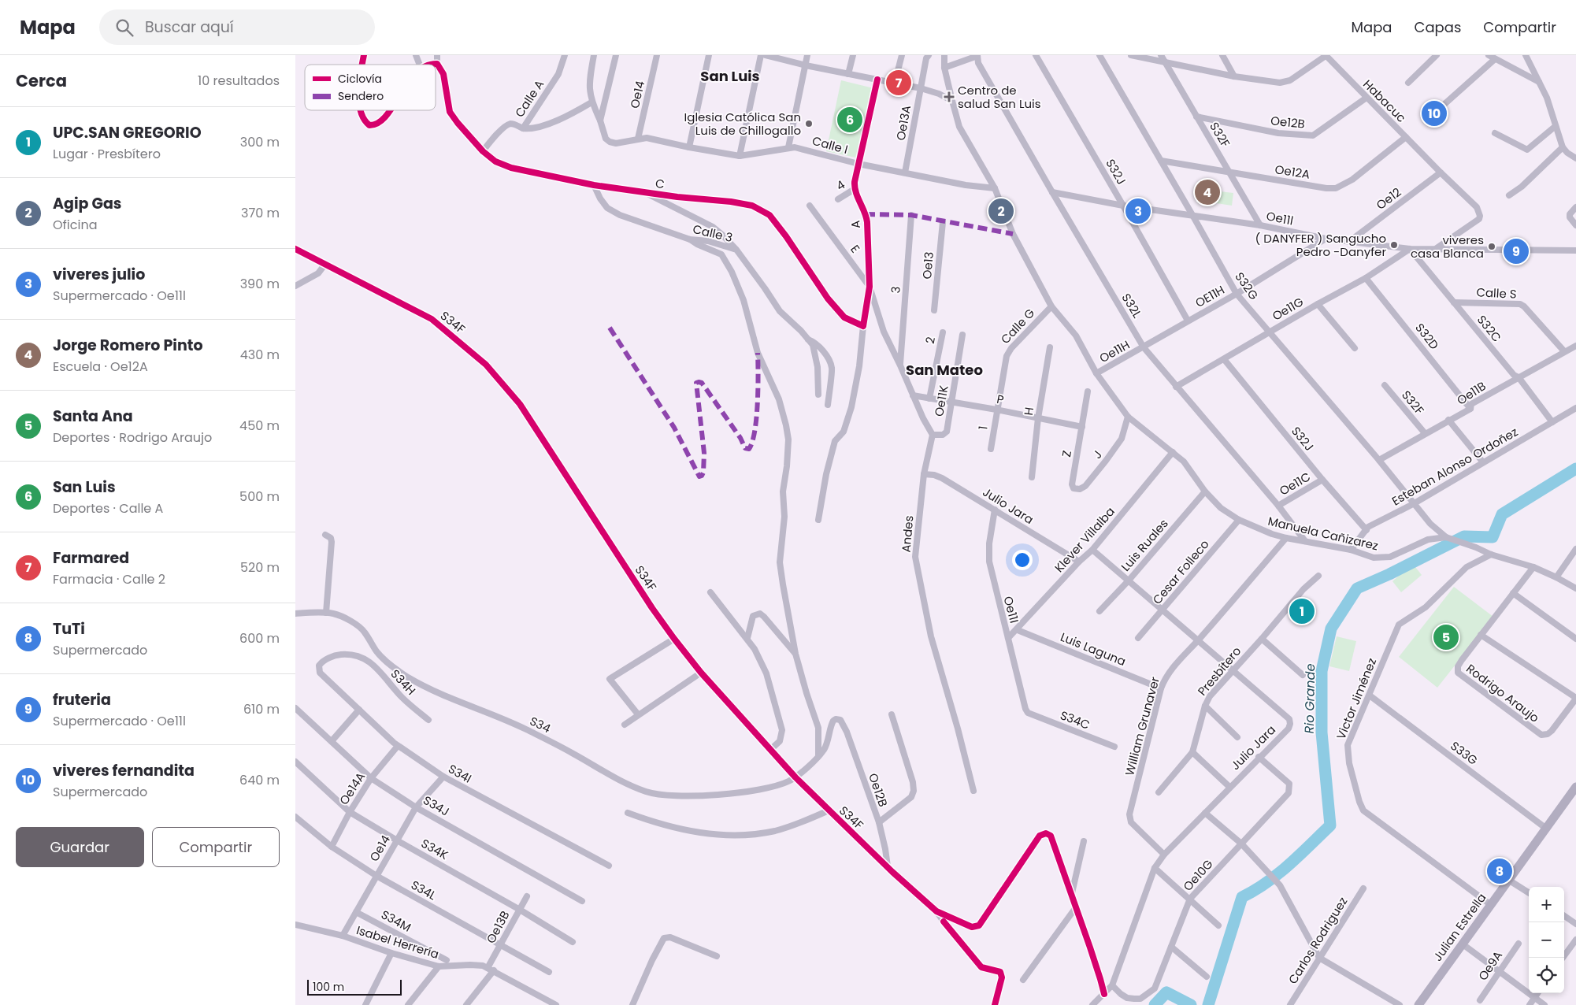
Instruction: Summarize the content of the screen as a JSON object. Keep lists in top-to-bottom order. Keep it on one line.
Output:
{"streets":{"street":["Oe14","Calle A","Habacuc","Oe12B","Oe13A","S32F","Calle I","S32J","Oe12A","C","4","Oe12","Oe11l","A","Calle 3","E","Oe13","S32G","3","Calle S","OE11H","S32L","Oe11G","S34F","Calle G","S32C","S32D","2","Oe11H","Oe11B","P","Oe11K","H","1","Z","J","Esteban Alonso Ordoñez","Oe11C","Julio Jara","Manuela Cañizarez","Andes","Klever Villalba","Luis Ruales","Cesar Folleco","Oe11I","Luis Laguna","Presbítero","S34H","Rodrigo Araujo","Victor Jiménez","S34C","S34","William Grunaver","S33G","S34I","Oe14A","S34J","S34K","Oe10G","S34L","S34M","Oe13B","Julian Estrella","Carlos Rodriguez","Isabel Herrería","Oe9A"]},"crossings":[["Oe14","Calle I"],["Oe14","S34I"],["Oe14","S34J"],["Oe14","S34K"],["Oe14","S34L"],["Oe14","S34M"],["Oe14","Isabel Herrería"],["Habacuc","Oe12B"],["Habacuc","Oe12A"],["Habacuc","Oe12"],["Habacuc","Oe11l"],["Oe12B","S32F"],["Oe12B","S34F"],["Oe13A","Calle I"],["S32F","Oe12A"],["S32F","Oe11l"],["S32F","Oe11B"],["Calle I","Manuela Cañizarez"],["S32J","Oe11l"],["S32J","OE11H"],["S32J","Oe11G"],["S32J","Esteban Alonso Ordoñez"],["S32J","Oe11C"],["Oe12A","S32G"],["C","Calle 3"],["4","A"],["Oe12","Oe11l"],["Oe11l","S32G"],["Oe11l","OE11H"],["Oe11l","S32L"],["Oe11l","Oe11G"],["Oe11l","S32C"],["A","E"],["S32G","OE11H"],["S32G","Oe11G"],["S32G","Oe11B"],["S32G","Esteban Alonso Ordoñez"],["S32G","Manuela Cañizarez"],["Calle S","S32C"],["Calle S","Oe11B"],["OE11H","S32L"],["OE11H","Oe11H"],["S32L","Oe11G"],["S32L","Oe11H"],["S32L","Oe11C"],["S32L","Manuela Cañizarez"],["Oe11G","S32C"],["Oe11G","S32D"],["S34F","S34"],["Calle G","P"],["Calle G","1"],["Calle G","Manuela Cañizarez"],["S32C","Oe11B"],["S32C","Esteban Alonso Ordoñez"],["S32D","Oe11B"],["2","P"],["Oe11H","Manuela Cañizarez"],["P","Oe11K"],["P","H"],["P","1"],["P","Z"],["Oe11K","Andes"],["Z","J"],["J","Manuela Cañizarez"],["Esteban Alonso Ordoñez","Manuela Cañizarez"],["Julio Jara","Andes"],["Julio Jara","Klever Villalba"],["Julio Jara","Luis Ruales"],["Julio Jara","Cesar Folleco"],["Julio Jara","Oe11I"],["Julio Jara","Presbítero"],["Julio Jara","William Grunaver"],["Julio Jara","Oe10G"],["Manuela Cañizarez","Klever Villalba"],["Manuela Cañizarez","Luis Ruales"],["Manuela Cañizarez","Cesar Folleco"],["Manuela Cañizarez","Rodrigo Araujo"],["Manuela Cañizarez","Victor Jiménez"],["Manuela Cañizarez","William Grunaver"],["Klever Villalba","Oe11I"],["Klever Villalba","Luis Laguna"],["Oe11I","S34C"],["Luis Laguna","William Grunaver"],["S34H","S34I"],["Victor Jiménez","S33G"],["Victor Jiménez","Julian Estrella"],["S33G","Julian Estrella"],["S34I","Oe14A"],["Oe14A","S34J"],["Oe14A","S34K"],["Oe14A","S34L"],["S34K","Oe13B"],["S34L","Oe13B"],["Oe13B","Isabel Herrería"]],"districts":["San Luis","San Mateo"],"water":["Rio Grande"],"places":{"health":["Centro de salud San Luis"],"other":["Iglesia Católica San Luis de Chillogallo","( DANYFER ) Sangucho Pedro -Danyfer","viveres casa Blanca"]},"legend":["Ciclovía","Sendero"],"scale_bar":"100 m","page":{"header":"Mapa","search":"Buscar aquí","nav":["Mapa","Capas","Compartir"],"heading":["Cerca","10 resultados"],"pins":["7","10","6","4","2","3","9","1","5","8"],"list":[{"mark":"1","name":"UPC.SAN GREGORIO","note":"Lugar · Presbítero","value":"300 m"},{"mark":"2","name":"Agip Gas","note":"Oficina","value":"370 m"},{"mark":"3","name":"viveres julio","note":"Supermercado · Oe11l","value":"390 m"},{"mark":"4","name":"Jorge Romero Pinto","note":"Escuela · Oe12A","value":"430 m"},{"mark":"5","name":"Santa Ana","note":"Deportes · Rodrigo Araujo","value":"450 m"},{"mark":"6","name":"San Luis","note":"Deportes · Calle A","value":"500 m"},{"mark":"7","name":"Farmared","note":"Farmacia · Calle 2","value":"520 m"},{"mark":"8","name":"TuTi","note":"Supermercado","value":"600 m"},{"mark":"9","name":"fruteria","note":"Supermercado · Oe11l","value":"610 m"},{"mark":"10","name":"viveres fernandita","note":"Supermercado","value":"640 m"}],"buttons":["Guardar","Compartir"],"map_buttons":["+","−"],"scale":"100 m"}}
